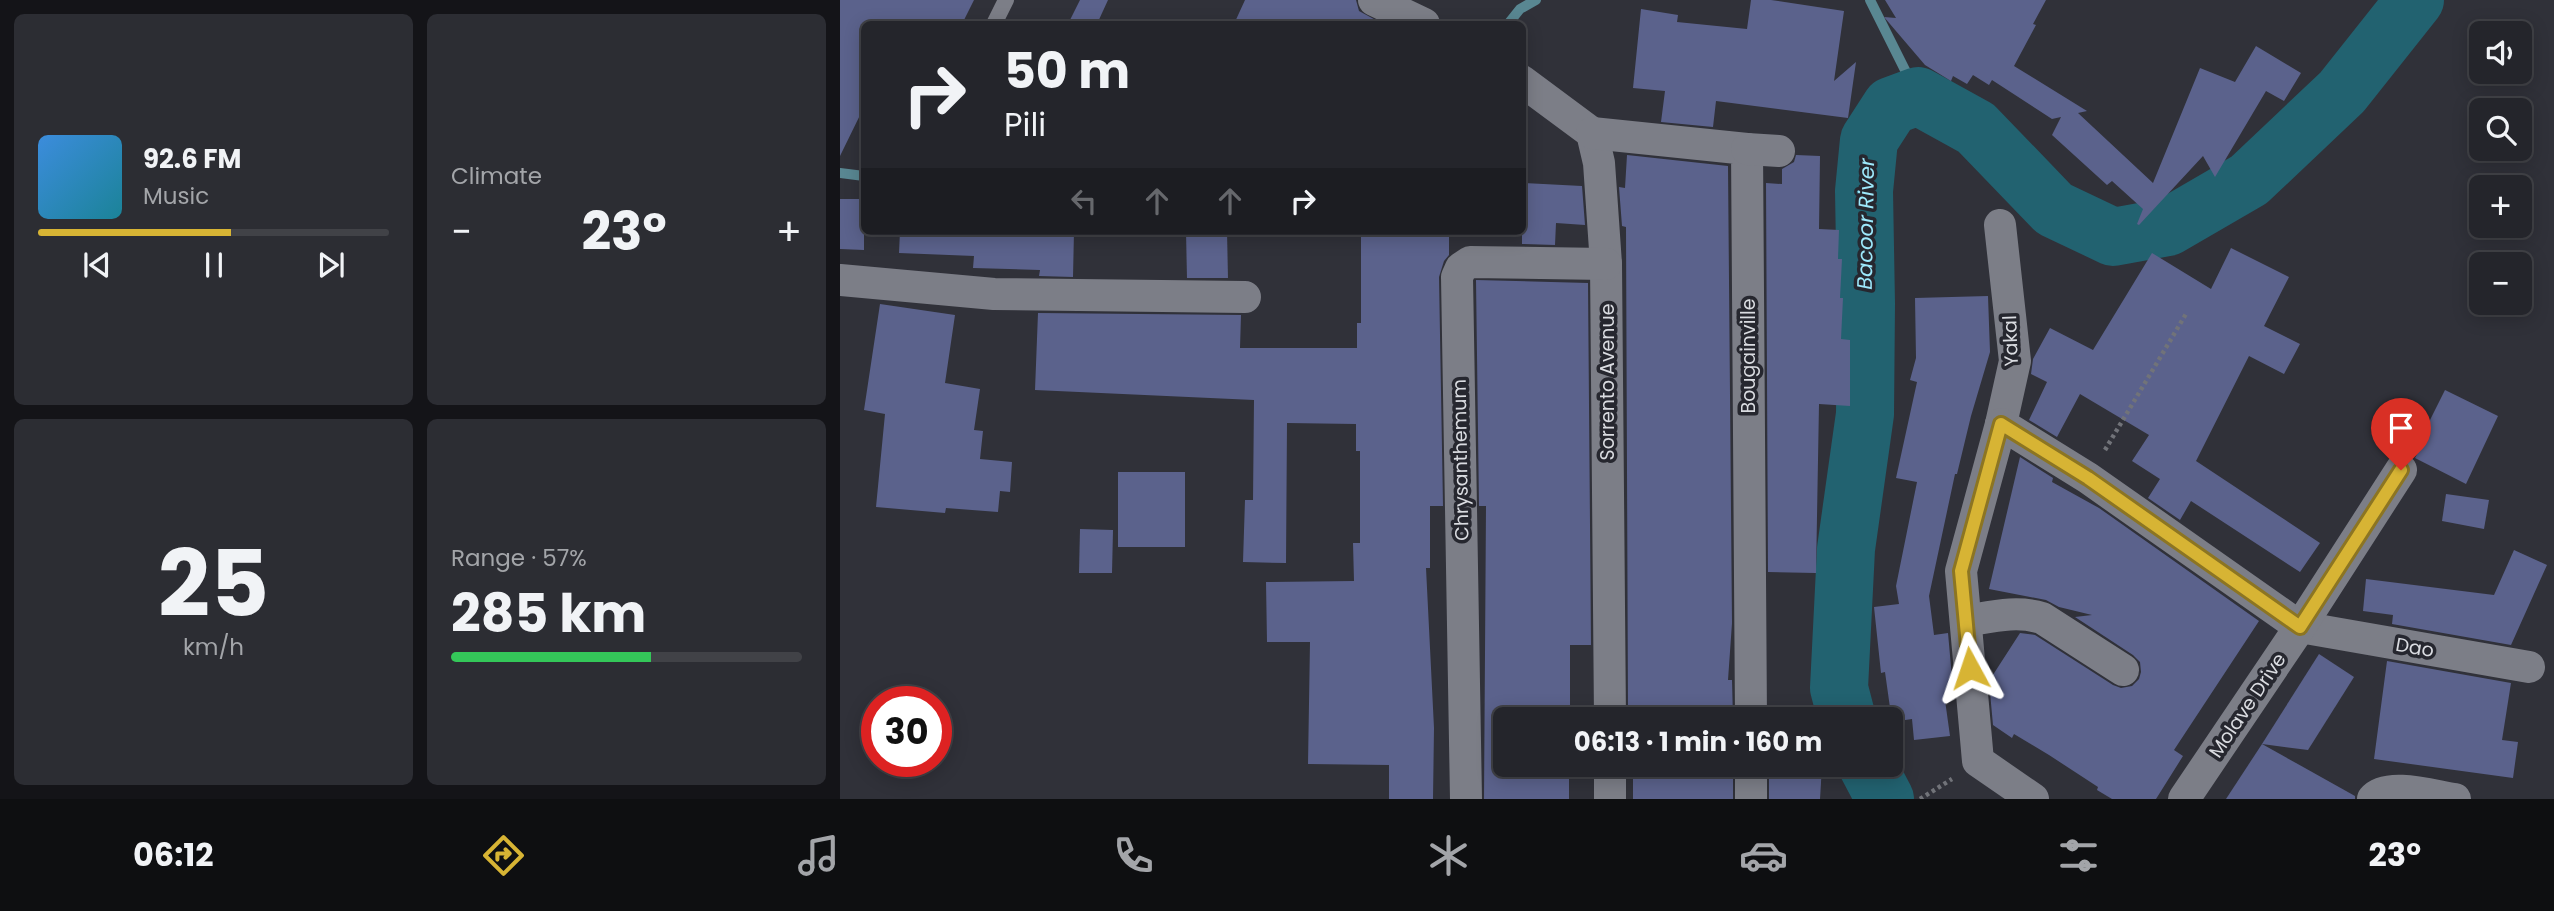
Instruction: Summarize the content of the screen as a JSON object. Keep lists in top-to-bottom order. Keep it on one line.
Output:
{"streets":{"street":["Yakal","Bougainville","Sorrento Avenue","Chrysanthemum","Dao","Molave Drive"]},"crossings":[["Sorrento Avenue","Chrysanthemum"],["Dao","Molave Drive"]],"water":["Bacoor River"],"page":{"tile":["Climate",["25","km/h"],["Range · 57%","285 km"]],"map_buttons":["+","−"],"turn":["50 m","Pili"],"song":["92.6 FM","Music"],"heat":["−","23°","+"],"limit":"30","trip":"06:13 · 1 min · 160 m","tabs":["06:12","23°"]}}
